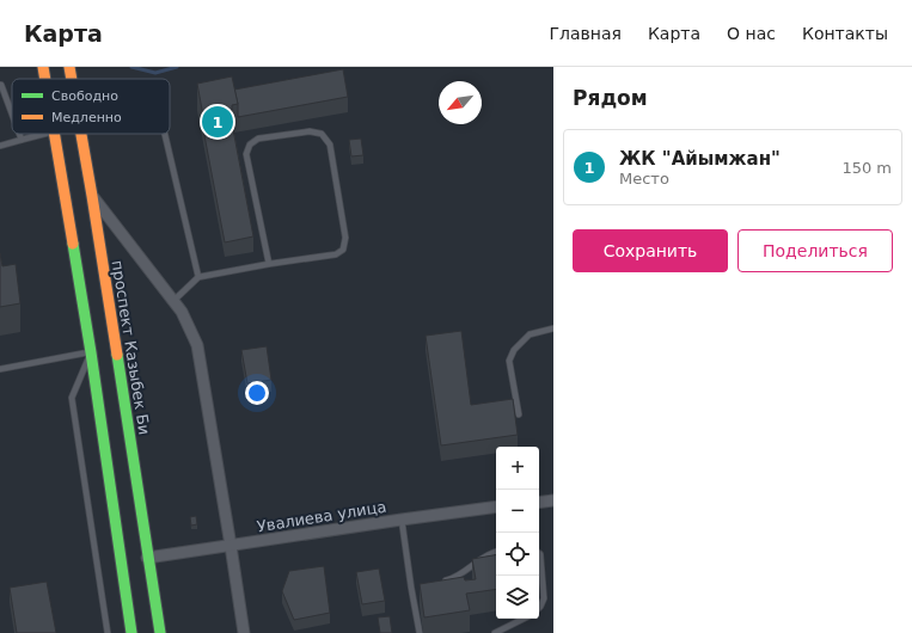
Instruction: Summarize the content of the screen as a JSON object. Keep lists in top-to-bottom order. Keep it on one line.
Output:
{"streets":{"street":["проспект Казыбек Би","Увалиева улица"]},"crossings":[["проспект Казыбек Би","Увалиева улица"]],"legend":["Свободно","Медленно"],"north":"bottom left","page":{"header":"Карта","nav":["Главная","Карта","О нас","Контакты"],"heading":"Рядом","pins":"1","list":[{"mark":"1","name":"ЖК \"Айымжан\"","note":"Место","value":"150 m"}],"buttons":["Сохранить","Поделиться"],"map_buttons":["+","−"]}}
